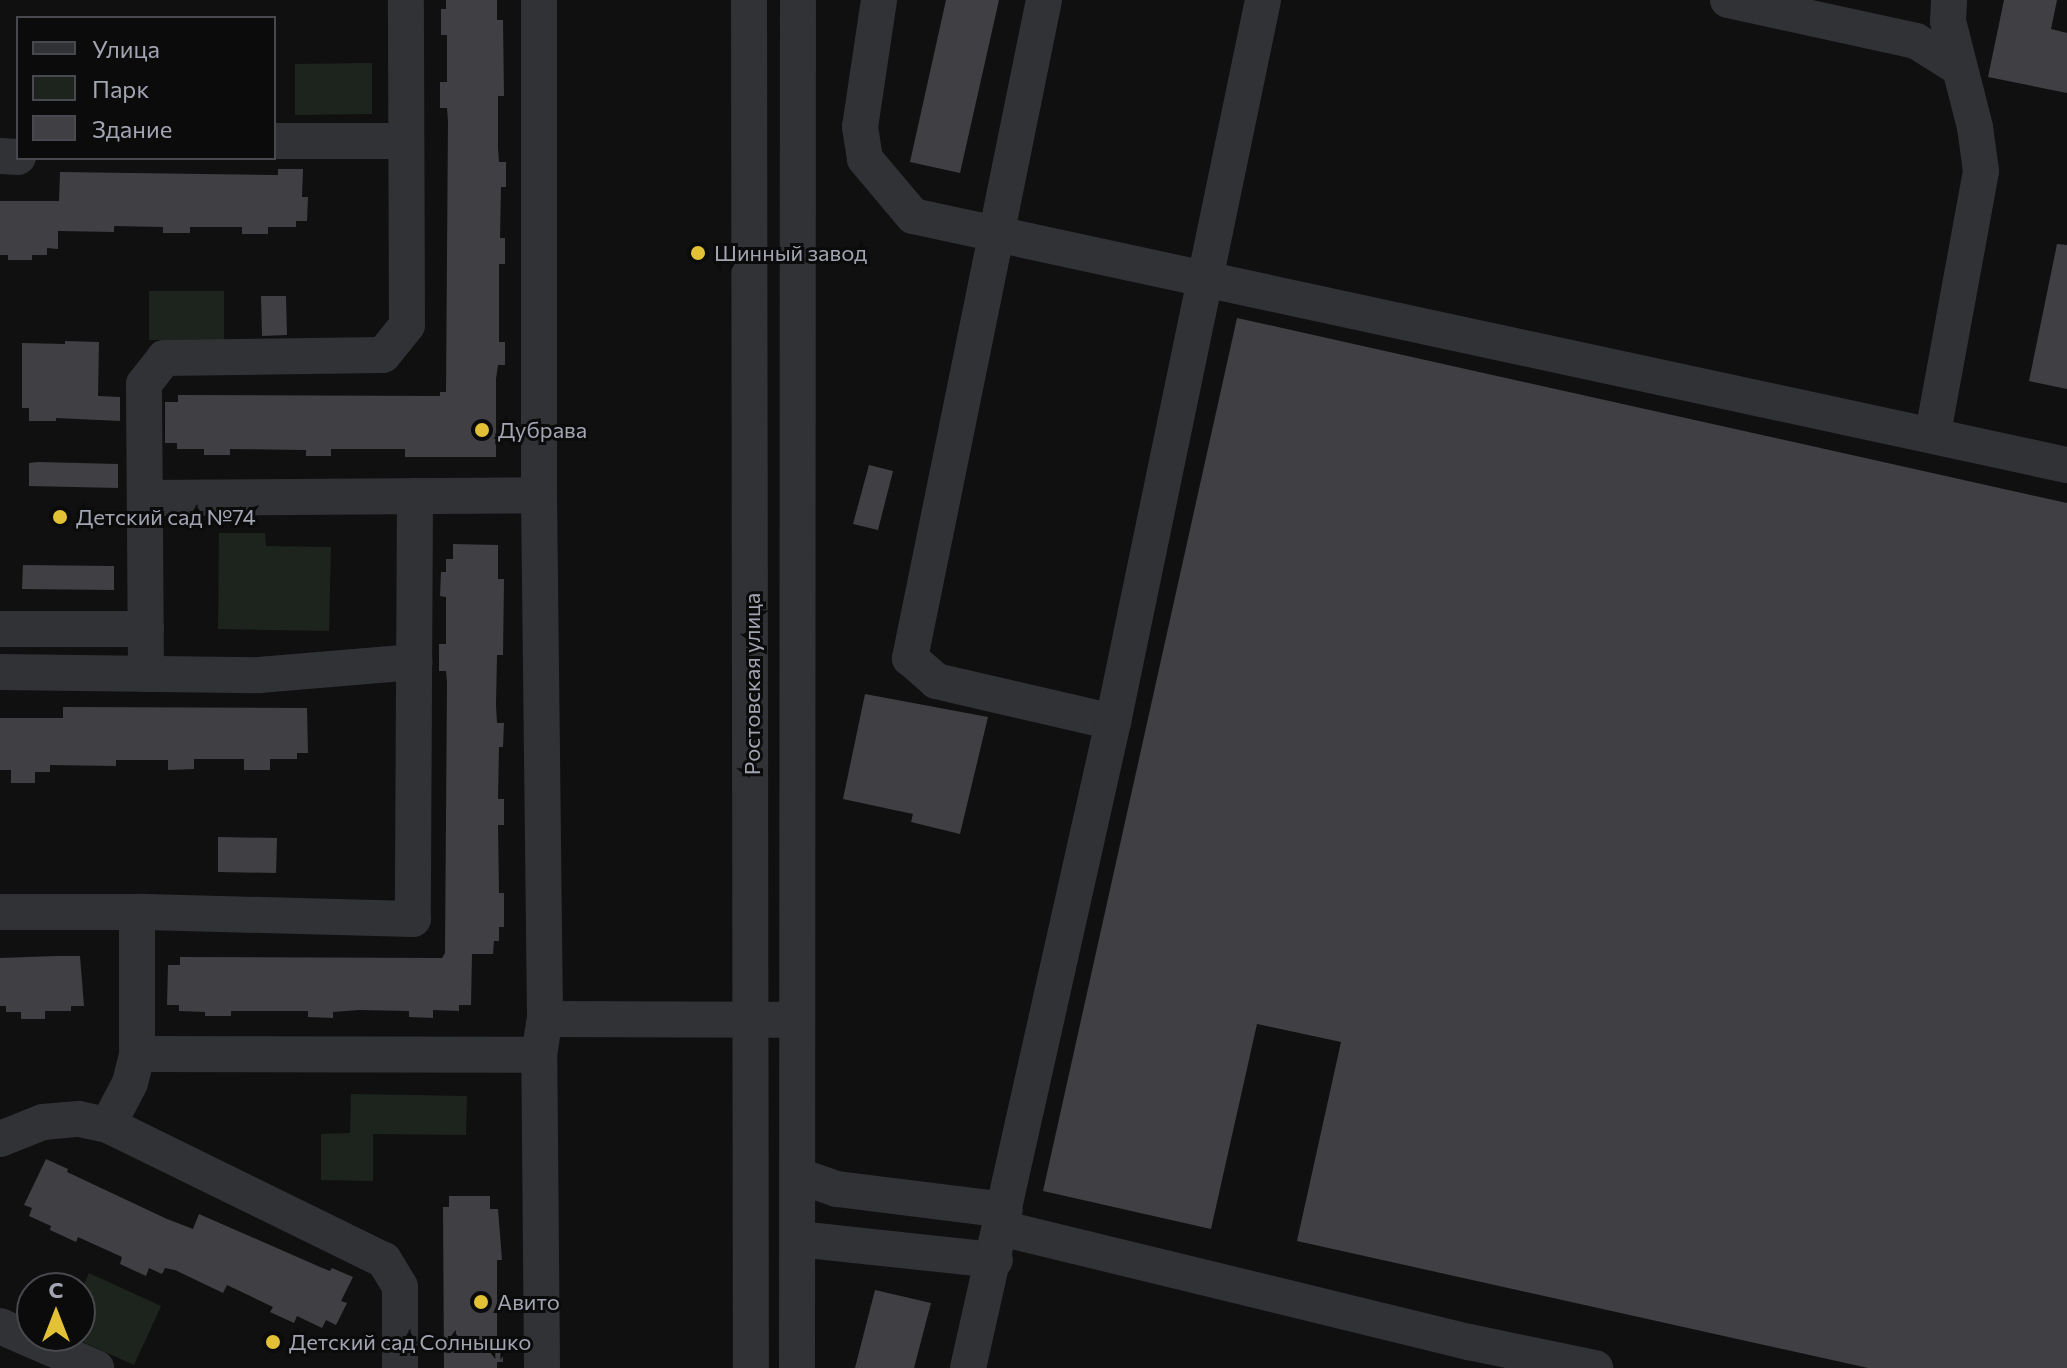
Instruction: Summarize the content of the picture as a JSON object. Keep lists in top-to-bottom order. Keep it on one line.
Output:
{"streets":{"street":["Ростовская улица"]},"places":["Шинный завод","Дубрава","Детский сад №74","Авито","Детский сад Солнышко"],"legend":["Улица","Парк","Здание"],"north":"top"}
